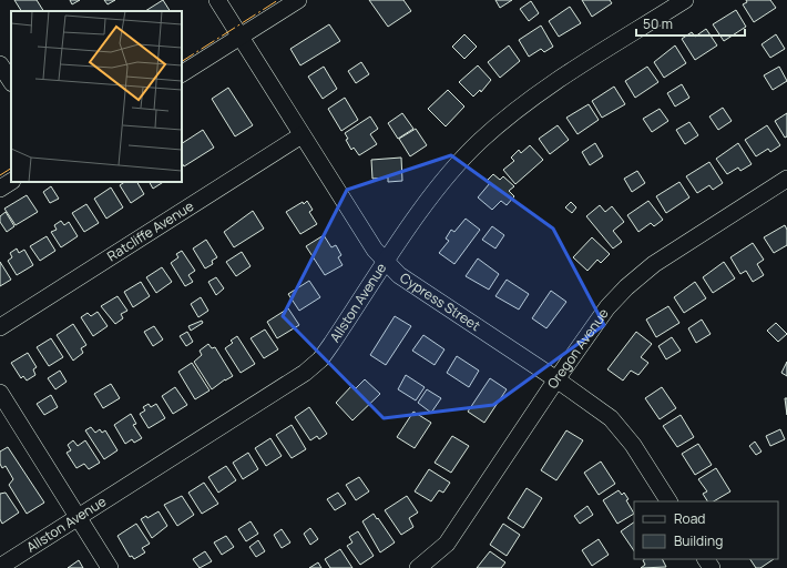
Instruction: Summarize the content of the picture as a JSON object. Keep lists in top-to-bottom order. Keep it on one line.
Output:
{"streets":{"street":["Ratcliffe Avenue","Cypress Street","Allston Avenue","Oregon Avenue"]},"crossings":[["Ratcliffe Avenue","Cypress Street"],["Cypress Street","Allston Avenue"],["Cypress Street","Oregon Avenue"]],"legend":["Road","Building"],"scale_bar":"50 m"}
